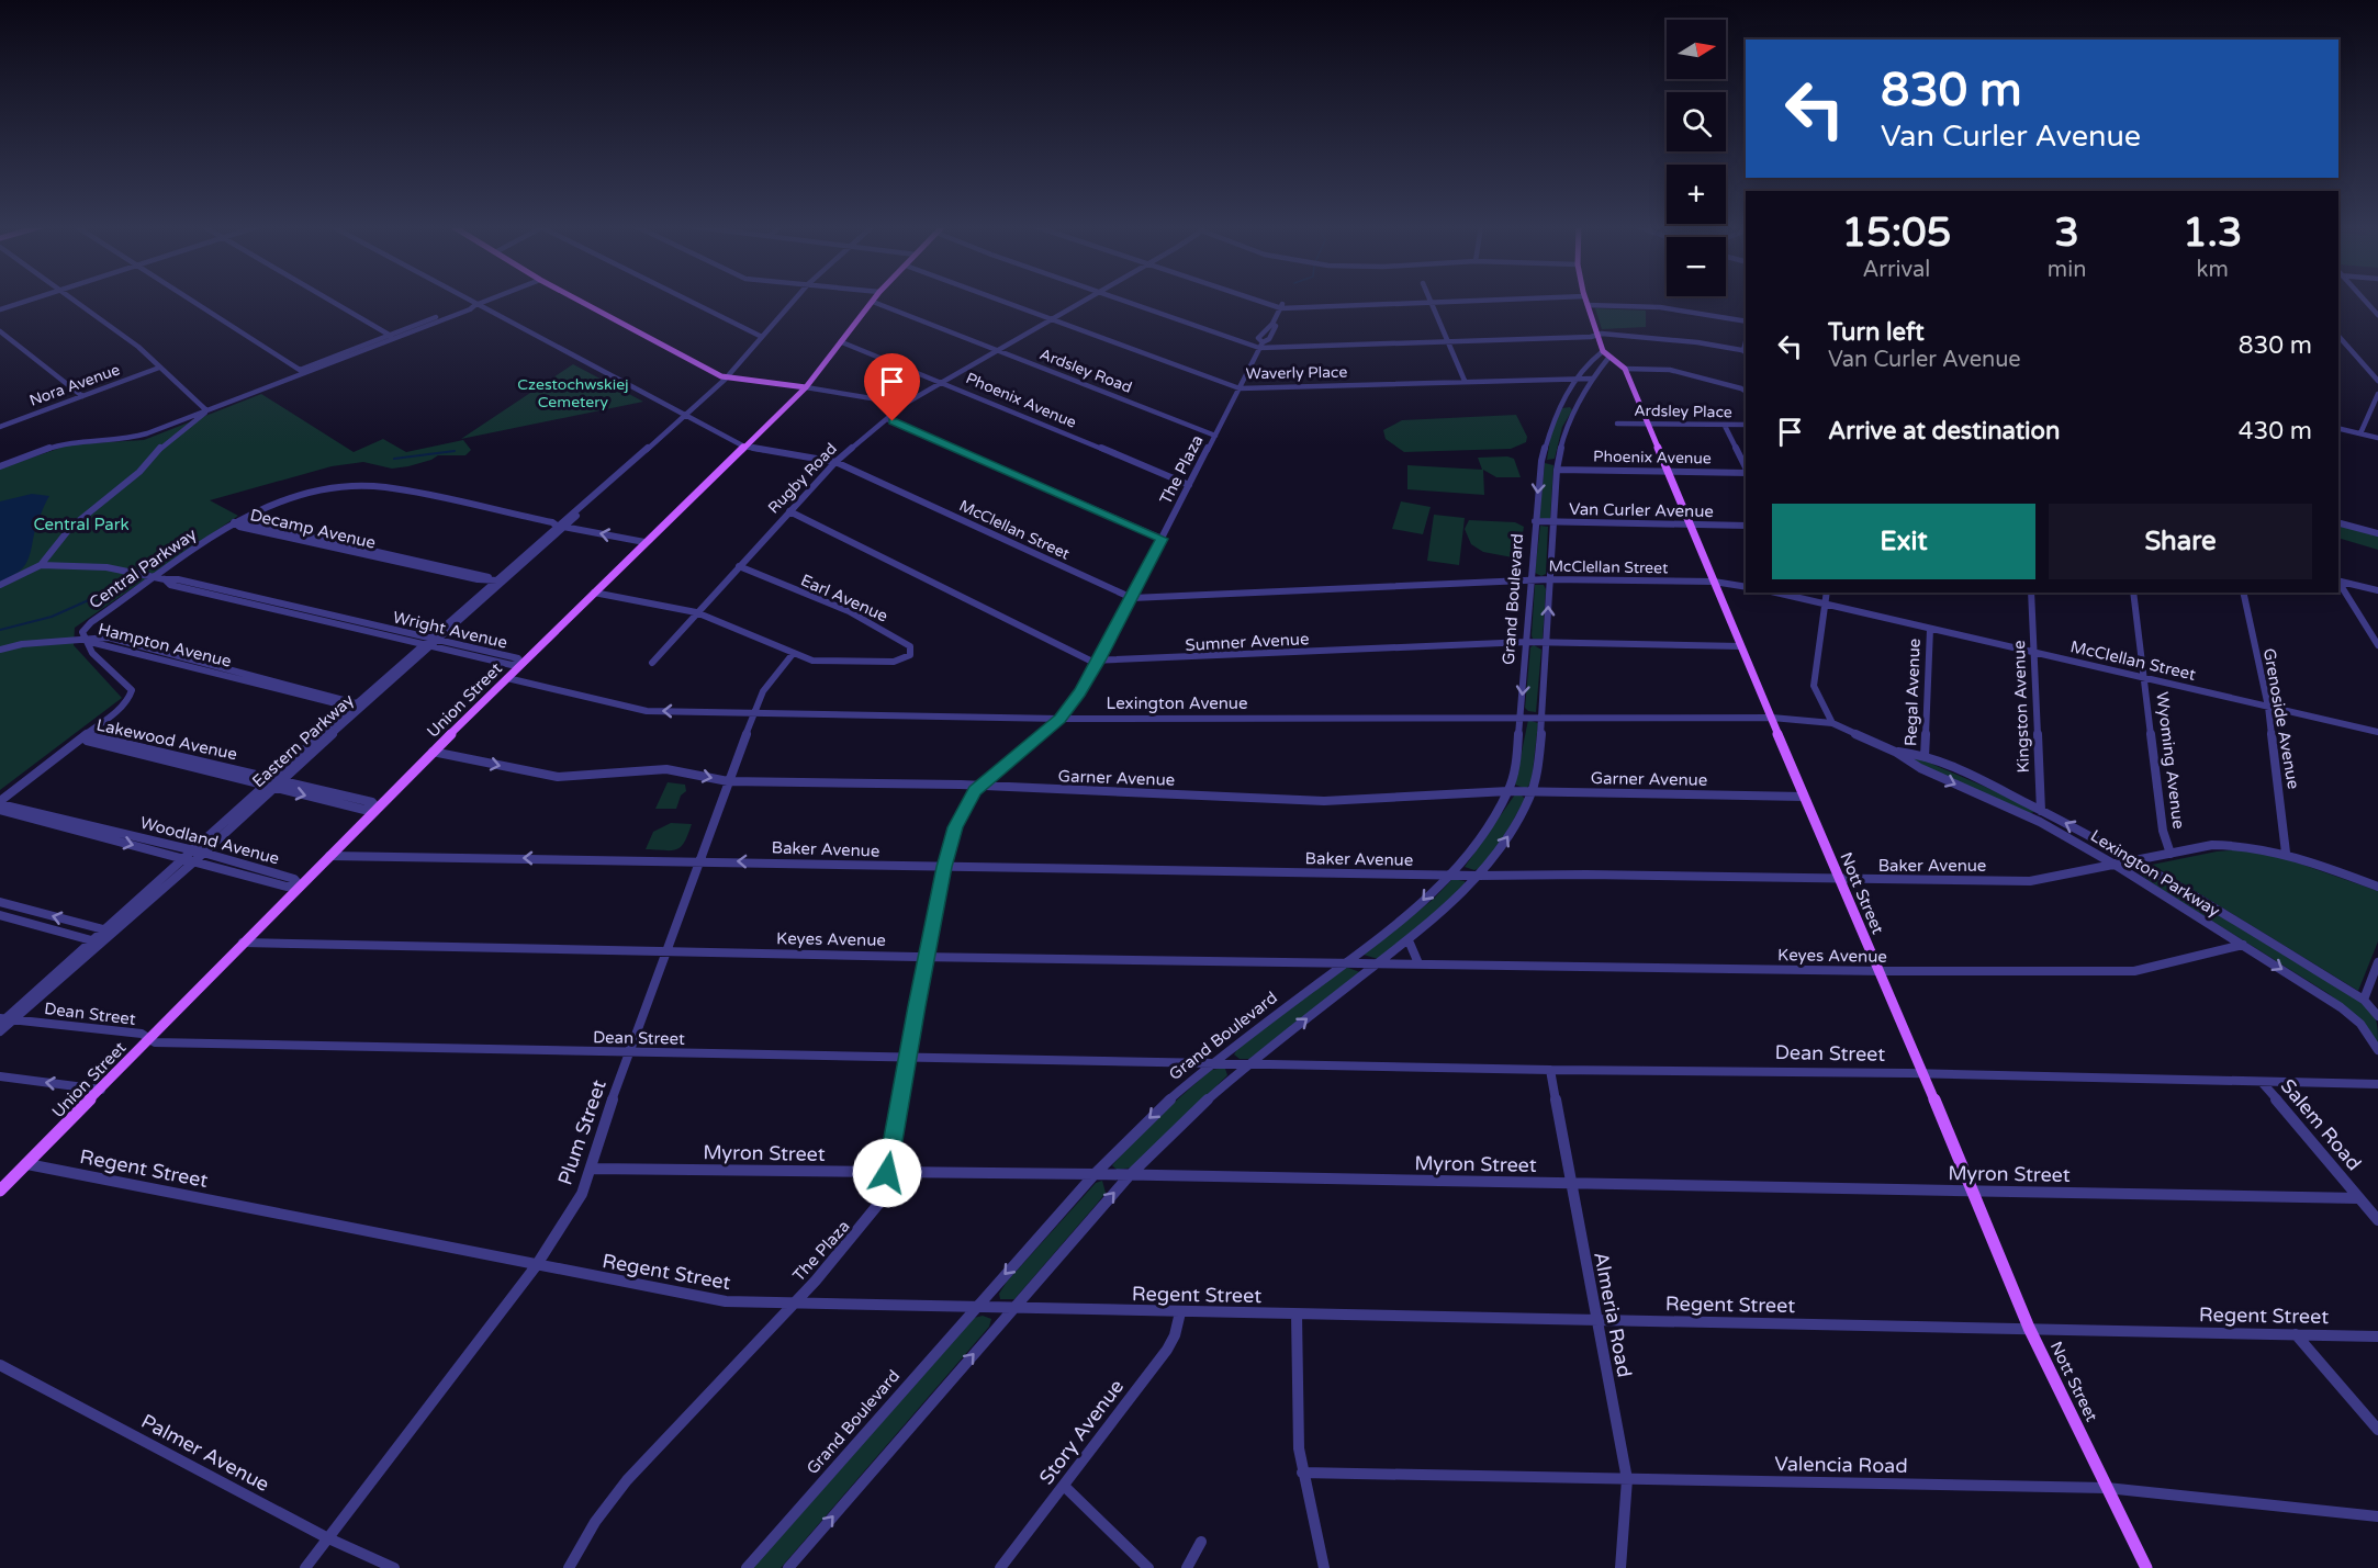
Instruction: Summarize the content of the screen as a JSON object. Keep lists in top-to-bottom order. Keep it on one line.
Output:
{"streets":{"main road":["Union Street","Nott Street"],"street":["Ardsley Road","Waverly Place","Nora Avenue","Phoenix Avenue","Ardsley Place","The Plaza","Rugby Road","Van Curler Avenue","Decamp Avenue","McClellan Street","Central Parkway","Earl Avenue","Grand Boulevard","Wright Avenue","Sumner Avenue","Hampton Avenue","Regal Avenue","Lexington Avenue","Kingston Avenue","Grenoside Avenue","Lakewood Avenue","Eastern Parkway","Wyoming Avenue","Garner Avenue","Woodland Avenue","Baker Avenue","Lexington Parkway","Keyes Avenue","Dean Street","Salem Road","Plum Street","Myron Street","Regent Street","Almeria Road","Story Avenue","Palmer Avenue","Valencia Road"]},"crossings":[["Ardsley Road","The Plaza"],["Ardsley Road","Rugby Road"],["Ardsley Road","Union Street"],["Waverly Place","The Plaza"],["Waverly Place","Rugby Road"],["Waverly Place","Grand Boulevard"],["Phoenix Avenue","The Plaza"],["Phoenix Avenue","Rugby Road"],["Phoenix Avenue","Union Street"],["Phoenix Avenue","Nott Street"],["Ardsley Place","Nott Street"],["The Plaza","McClellan Street"],["The Plaza","Sumner Avenue"],["The Plaza","Lexington Avenue"],["The Plaza","Garner Avenue"],["The Plaza","Baker Avenue"],["The Plaza","Keyes Avenue"],["The Plaza","Dean Street"],["The Plaza","Myron Street"],["The Plaza","Regent Street"],["Rugby Road","McClellan Street"],["Rugby Road","Earl Avenue"],["Rugby Road","Sumner Avenue"],["Van Curler Avenue","Grand Boulevard"],["Van Curler Avenue","Nott Street"],["Decamp Avenue","Central Parkway"],["Decamp Avenue","Eastern Parkway"],["McClellan Street","Grand Boulevard"],["McClellan Street","Regal Avenue"],["McClellan Street","Union Street"],["McClellan Street","Kingston Avenue"],["McClellan Street","Grenoside Avenue"],["McClellan Street","Eastern Parkway"],["McClellan Street","Wyoming Avenue"],["McClellan Street","Nott Street"],["Central Parkway","Wright Avenue"],["Central Parkway","Hampton Avenue"],["Central Parkway","Union Street"],["Central Parkway","Eastern Parkway"],["Earl Avenue","Plum Street"],["Grand Boulevard","Sumner Avenue"],["Grand Boulevard","Lexington Avenue"],["Grand Boulevard","Garner Avenue"],["Grand Boulevard","Baker Avenue"],["Grand Boulevard","Nott Street"],["Grand Boulevard","Keyes Avenue"],["Grand Boulevard","Dean Street"],["Grand Boulevard","Myron Street"],["Grand Boulevard","Regent Street"],["Wright Avenue","Union Street"],["Wright Avenue","Eastern Parkway"],["Sumner Avenue","Nott Street"],["Hampton Avenue","Eastern Parkway"],["Regal Avenue","Lexington Parkway"],["Union Street","Lexington Avenue"],["Union Street","Lakewood Avenue"],["Union Street","Garner Avenue"],["Union Street","Woodland Avenue"],["Union Street","Baker Avenue"],["Union Street","Keyes Avenue"],["Union Street","Dean Street"],["Union Street","Regent Street"],["Lexington Avenue","Lexington Parkway"],["Lexington Avenue","Nott Street"],["Lexington Avenue","Plum Street"],["Kingston Avenue","Lexington Parkway"],["Grenoside Avenue","Baker Avenue"],["Lakewood Avenue","Eastern Parkway"],["Eastern Parkway","Woodland Avenue"],["Eastern Parkway","Dean Street"],["Wyoming Avenue","Baker Avenue"],["Garner Avenue","Nott Street"],["Garner Avenue","Plum Street"],["Baker Avenue","Lexington Parkway"],["Baker Avenue","Nott Street"],["Baker Avenue","Plum Street"],["Lexington Parkway","Nott Street"],["Lexington Parkway","Keyes Avenue"],["Nott Street","Keyes Avenue"],["Nott Street","Dean Street"],["Nott Street","Myron Street"],["Nott Street","Regent Street"],["Nott Street","Valencia Road"],["Keyes Avenue","Plum Street"],["Dean Street","Salem Road"],["Dean Street","Plum Street"],["Dean Street","Almeria Road"],["Salem Road","Myron Street"],["Plum Street","Myron Street"],["Plum Street","Regent Street"],["Plum Street","Palmer Avenue"],["Myron Street","Almeria Road"],["Regent Street","Almeria Road"],["Regent Street","Story Avenue"],["Almeria Road","Valencia Road"]],"parks":["Czestochwskiej Cemetery","Central Park"],"north":"right","page":{"map_buttons":["+","−"],"turn":["830 m","Van Curler Avenue"],"eta":["15:05","Arrival","3","min","1.3","km"],"list":[{"name":"Turn left","note":"Van Curler Avenue","value":"830 m"},{"name":"Arrive at destination","value":"430 m"}],"buttons":["Exit","Share"]}}
